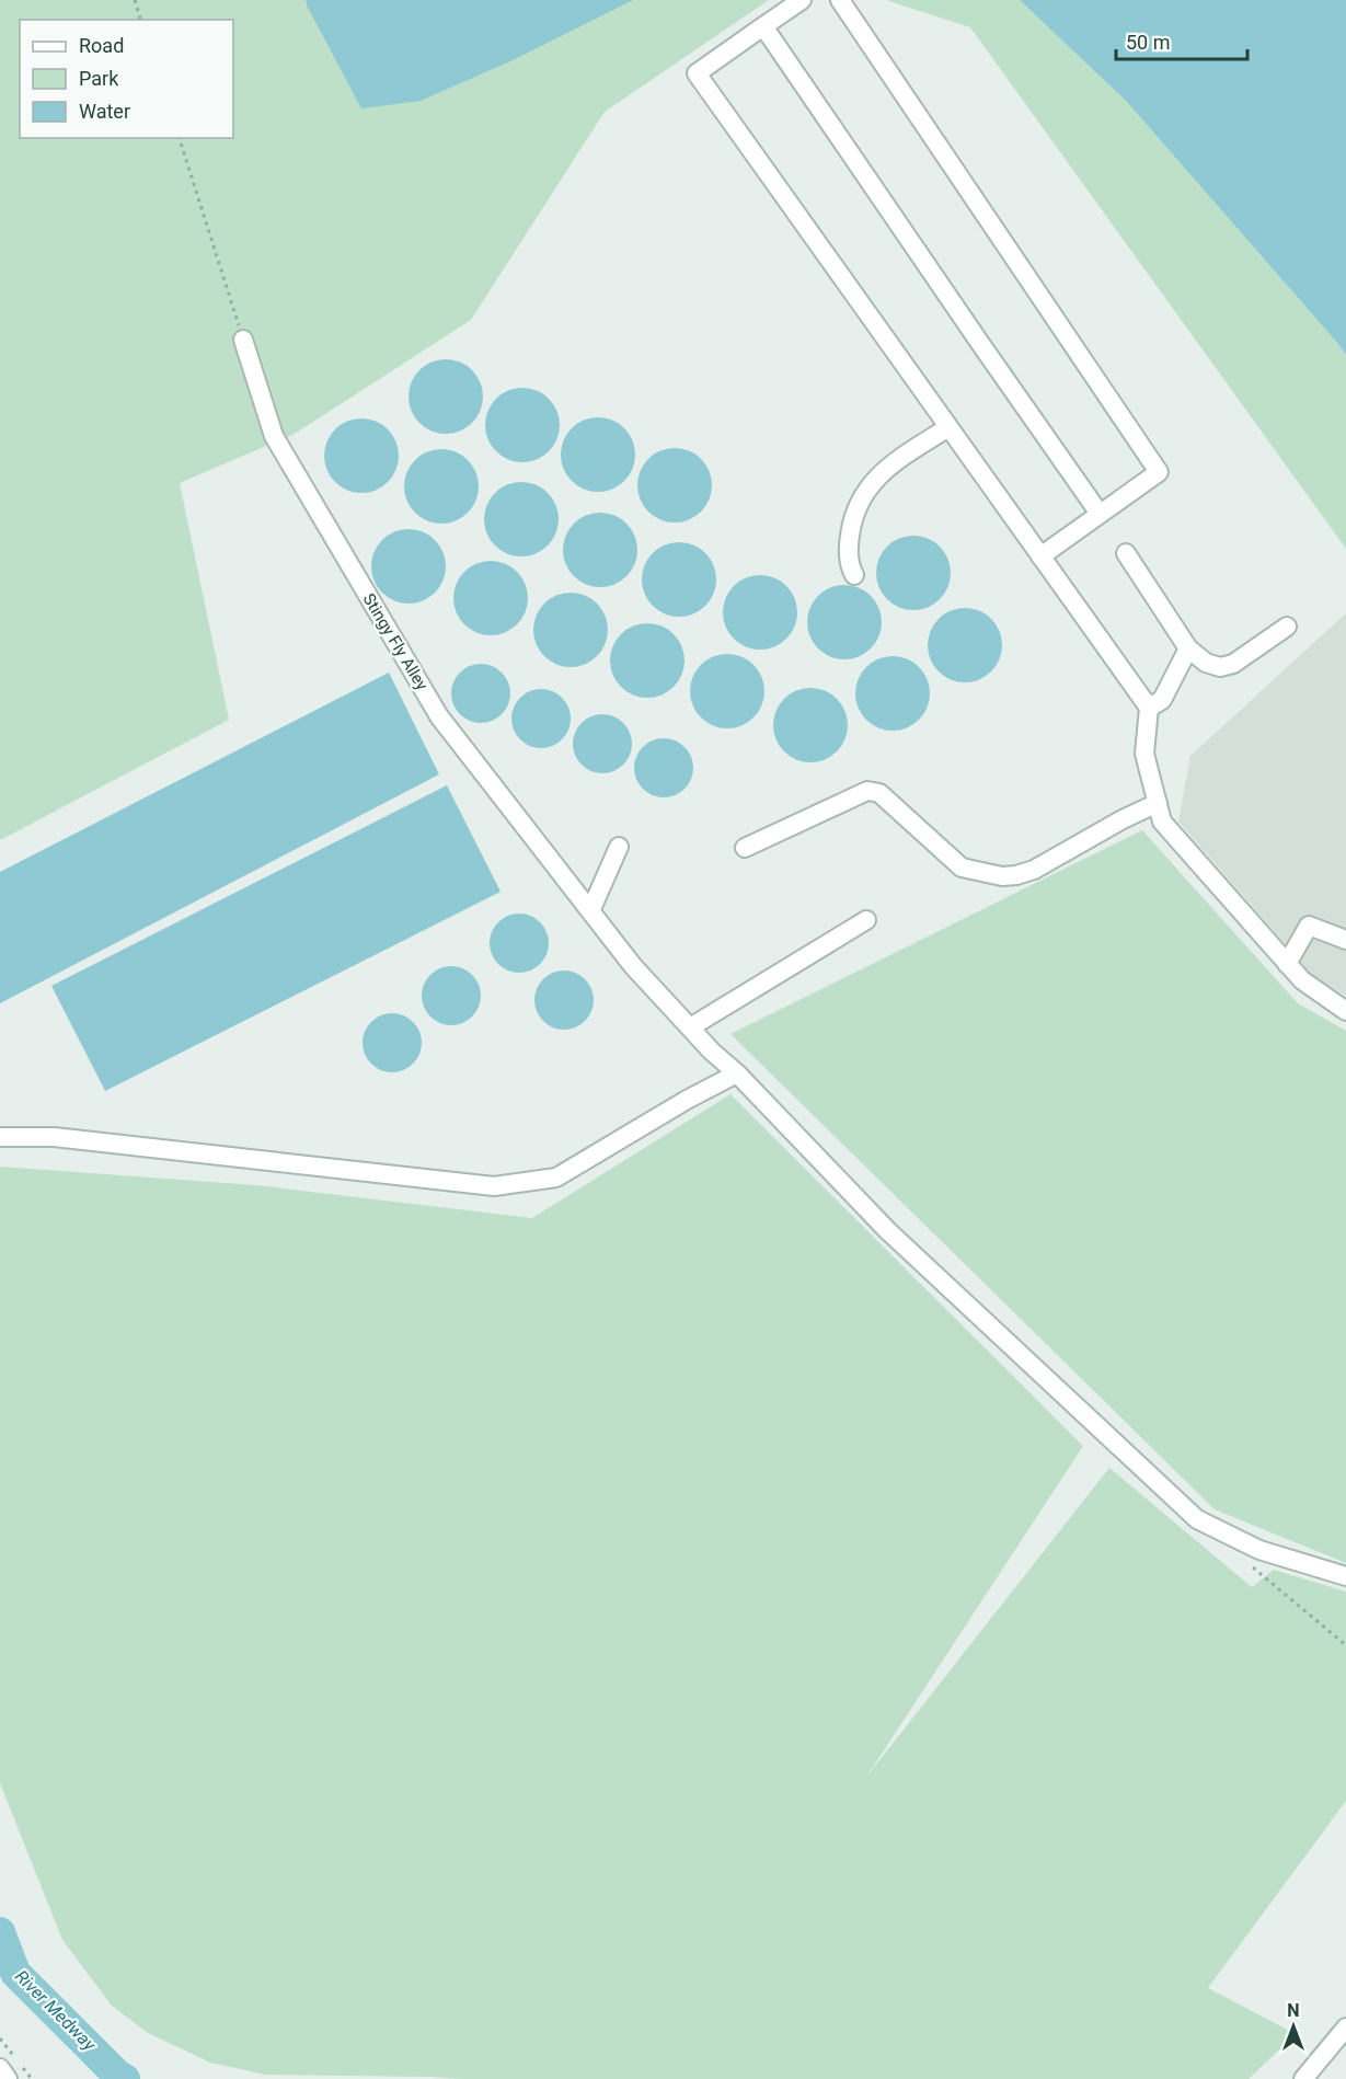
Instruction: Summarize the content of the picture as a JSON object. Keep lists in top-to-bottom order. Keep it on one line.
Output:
{"streets":{"street":["Stingy Fly Alley"]},"water":["River Medway"],"legend":["Road","Park","Water"],"scale_bar":"50 m","north":"top"}
